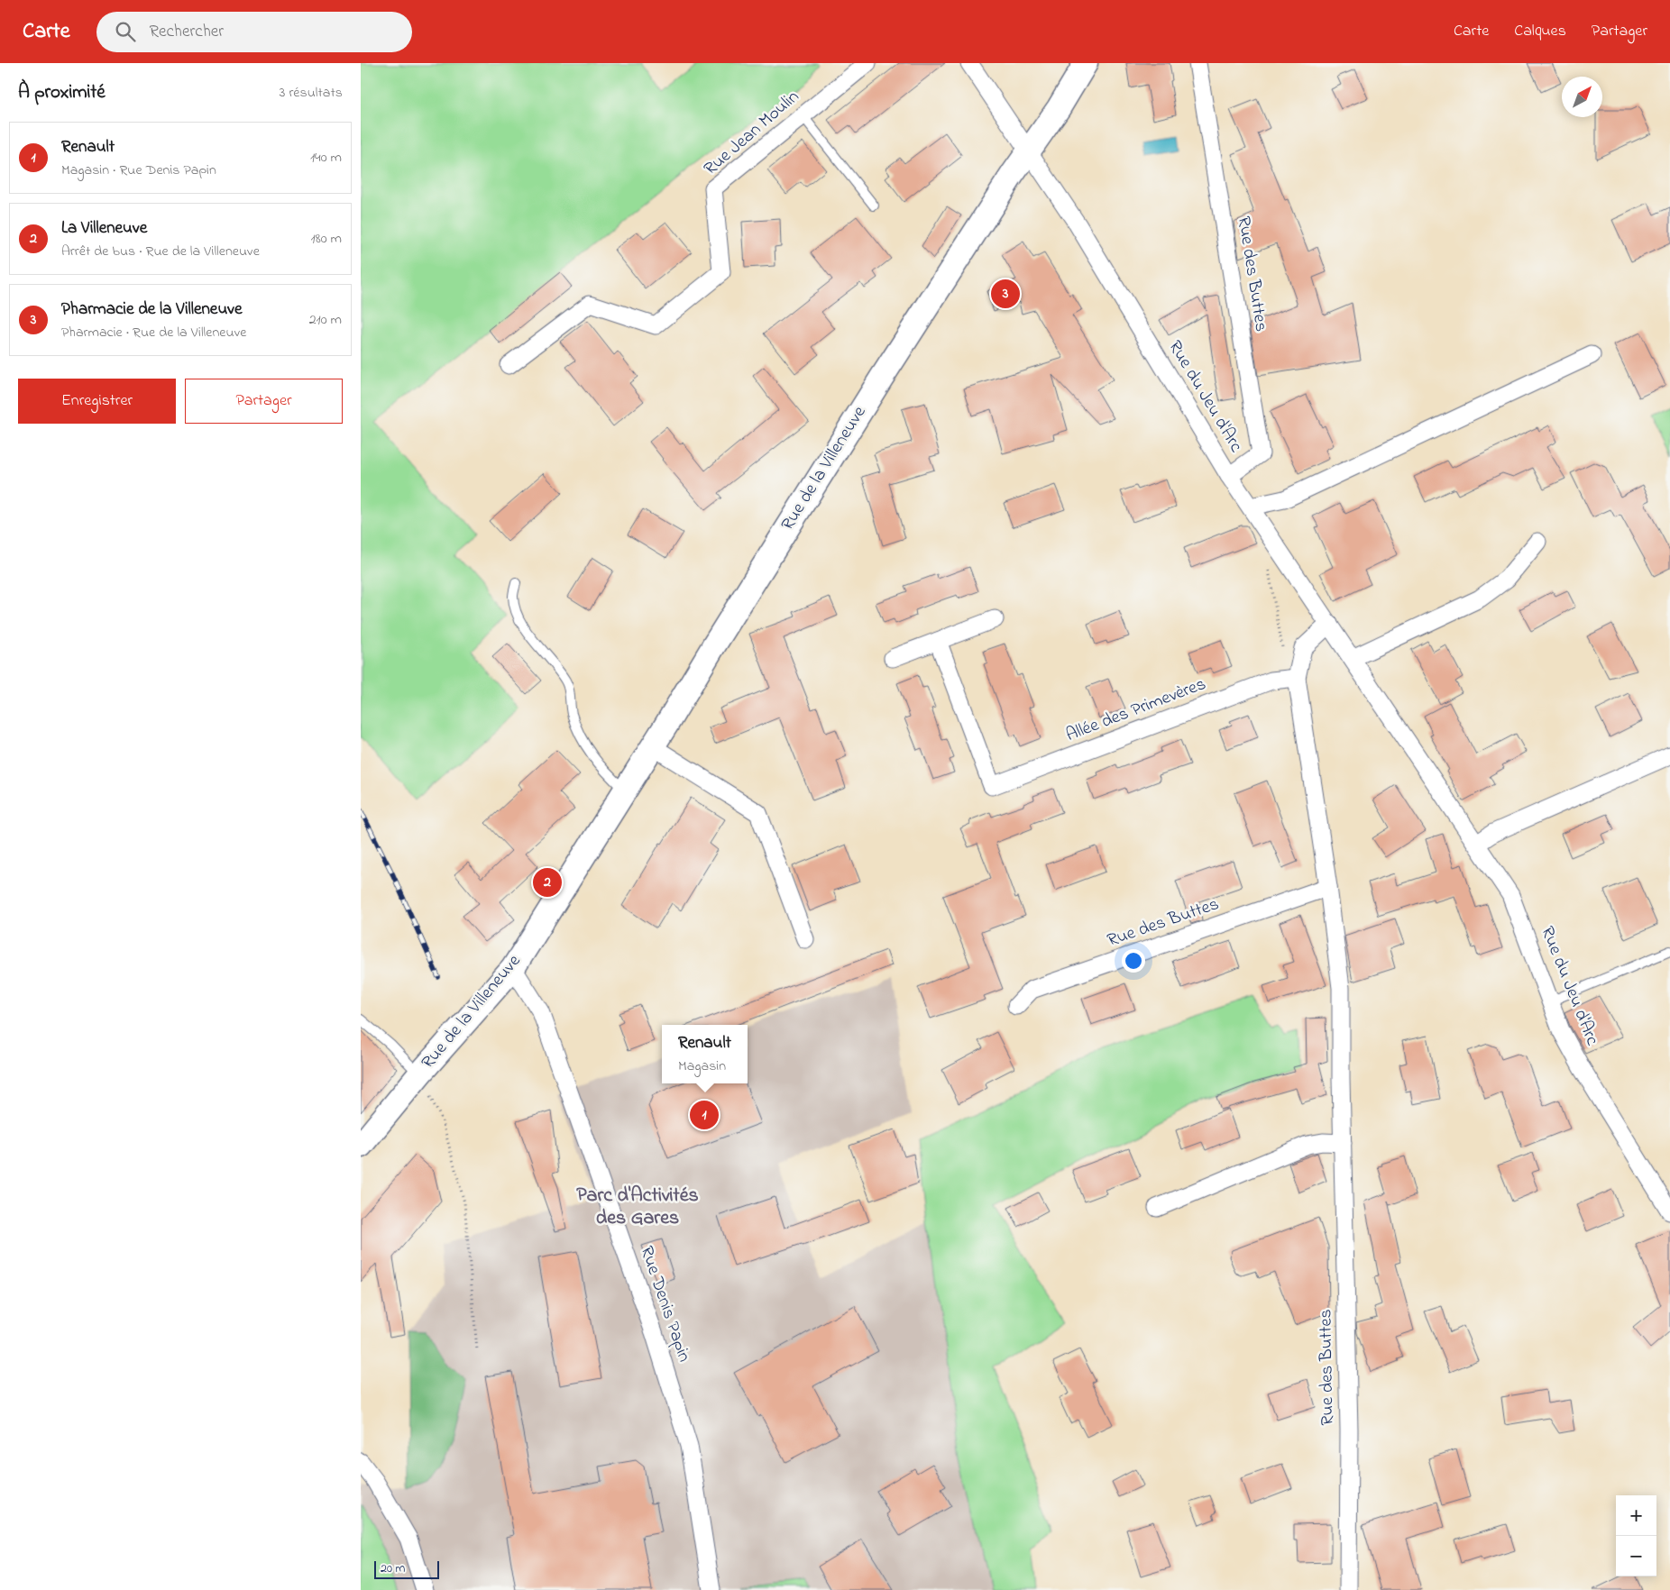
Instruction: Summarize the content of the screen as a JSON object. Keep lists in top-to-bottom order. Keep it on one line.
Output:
{"streets":{"main road":["Rue de la Villeneuve"],"street":["Rue Jean Moulin","Rue des Buttes","Rue du Jeu d'Arc","Allée des Primevères","Rue Denis Papin"]},"crossings":[["Rue des Buttes","Rue du Jeu d'Arc"],["Rue des Buttes","Allée des Primevères"],["Rue du Jeu d'Arc","Rue de la Villeneuve"],["Rue de la Villeneuve","Rue Denis Papin"]],"districts":["Parc d'Activités des Gares"],"scale_bar":"20 m","north":"top right","page":{"header":"Carte","search":"Rechercher","nav":["Carte","Calques","Partager"],"heading":["À proximité","3 résultats"],"list":[{"mark":"1","name":"Renault","note":"Magasin · Rue Denis Papin","value":"140 m"},{"mark":"2","name":"La Villeneuve","note":"Arrêt de bus · Rue de la Villeneuve","value":"180 m"},{"mark":"3","name":"Pharmacie de la Villeneuve","note":"Pharmacie · Rue de la Villeneuve","value":"210 m"}],"pins":["3","2","1"],"buttons":["Enregistrer","Partager"],"popup":["Renault","Magasin"],"map_buttons":["+","−"],"scale":"20 m"}}
